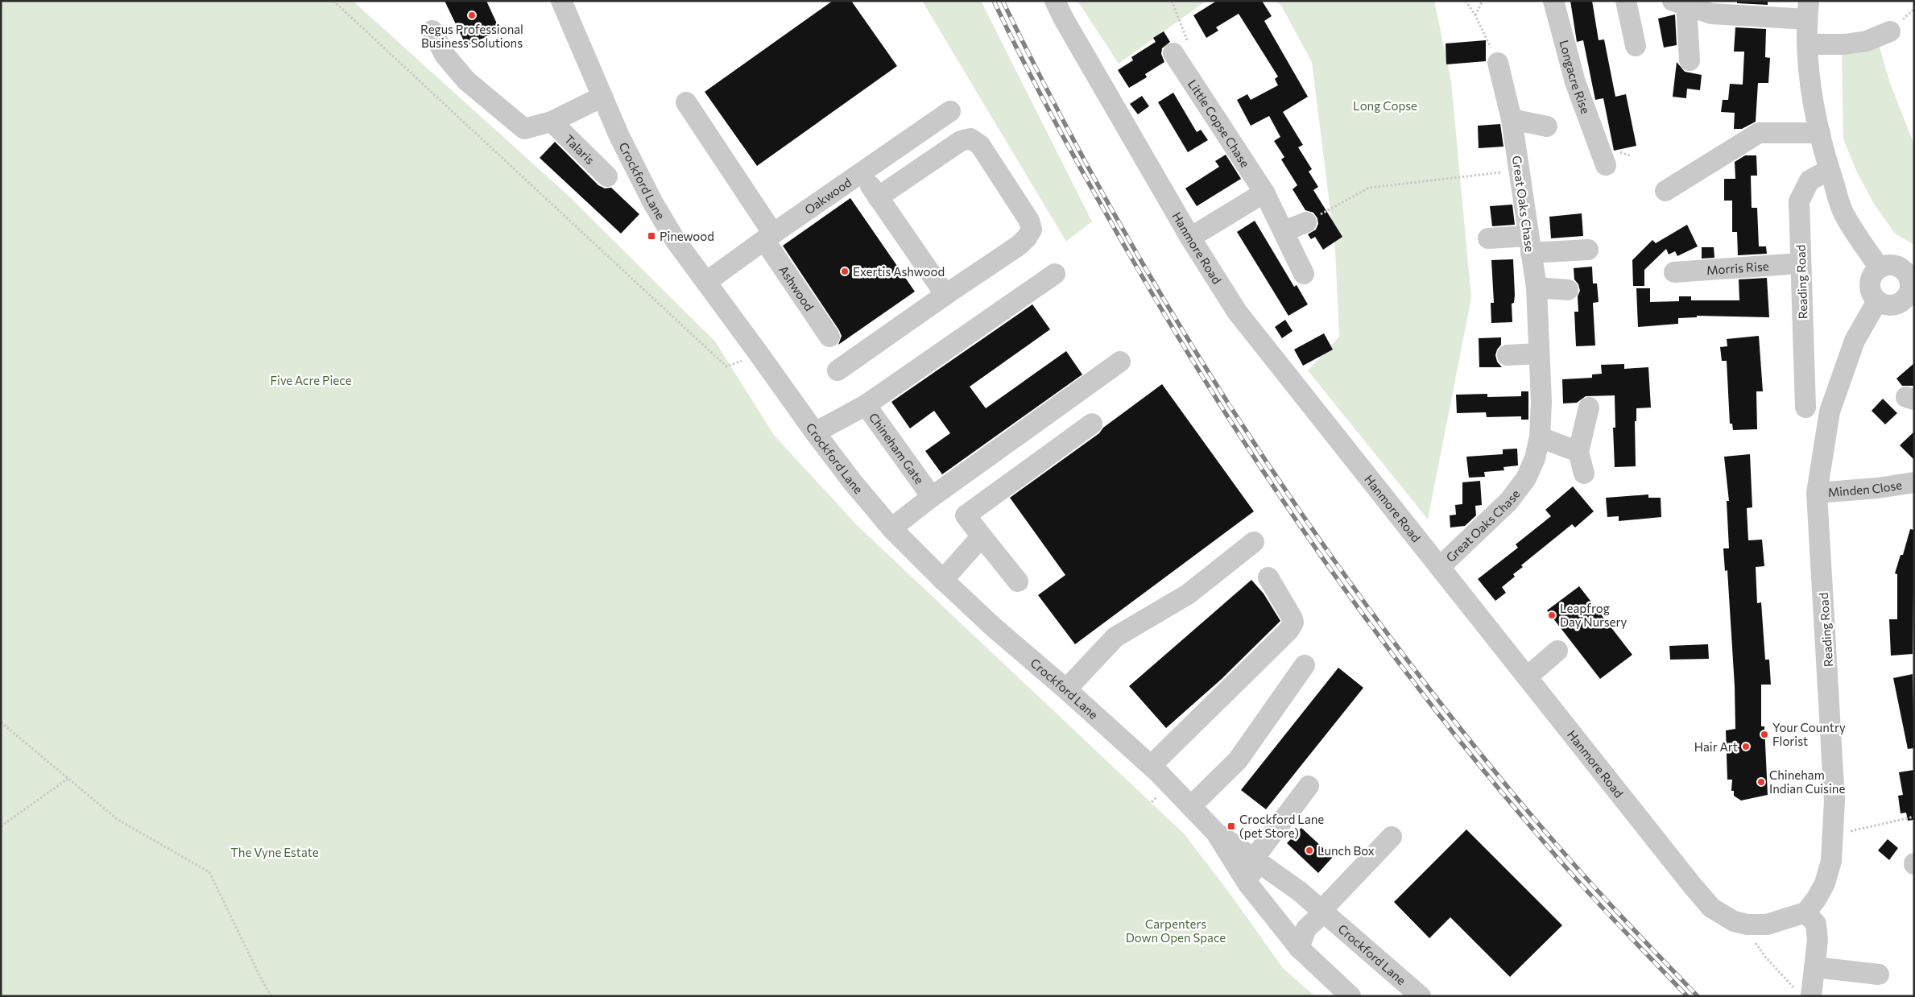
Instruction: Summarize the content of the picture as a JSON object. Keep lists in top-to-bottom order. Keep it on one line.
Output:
{"streets":{"street":["Longacre Rise","Little Copse Chase","Talaris","Crockford Lane","Oakwood","Great Oaks Chase","Hanmore Road","Morris Rise","Reading Road","Ashwood","Chineham Gate","Minden Close"]},"crossings":[["Crockford Lane","Oakwood"],["Crockford Lane","Chineham Gate"],["Oakwood","Ashwood"],["Great Oaks Chase","Hanmore Road"],["Hanmore Road","Reading Road"],["Morris Rise","Reading Road"],["Reading Road","Minden Close"]],"parks":["Long Copse","Five Acre Piece","The Vyne Estate","Carpenters Down Open Space"],"places":{"other":["Regus Professional Business Solutions","Exertis Ashwood","Leapfrog Day Nursery","Your Country Florist","Hair Art","Chineham Indian Cuisine","Lunch Box"],"transit":["Pinewood","Crockford Lane (pet Store)"]}}
